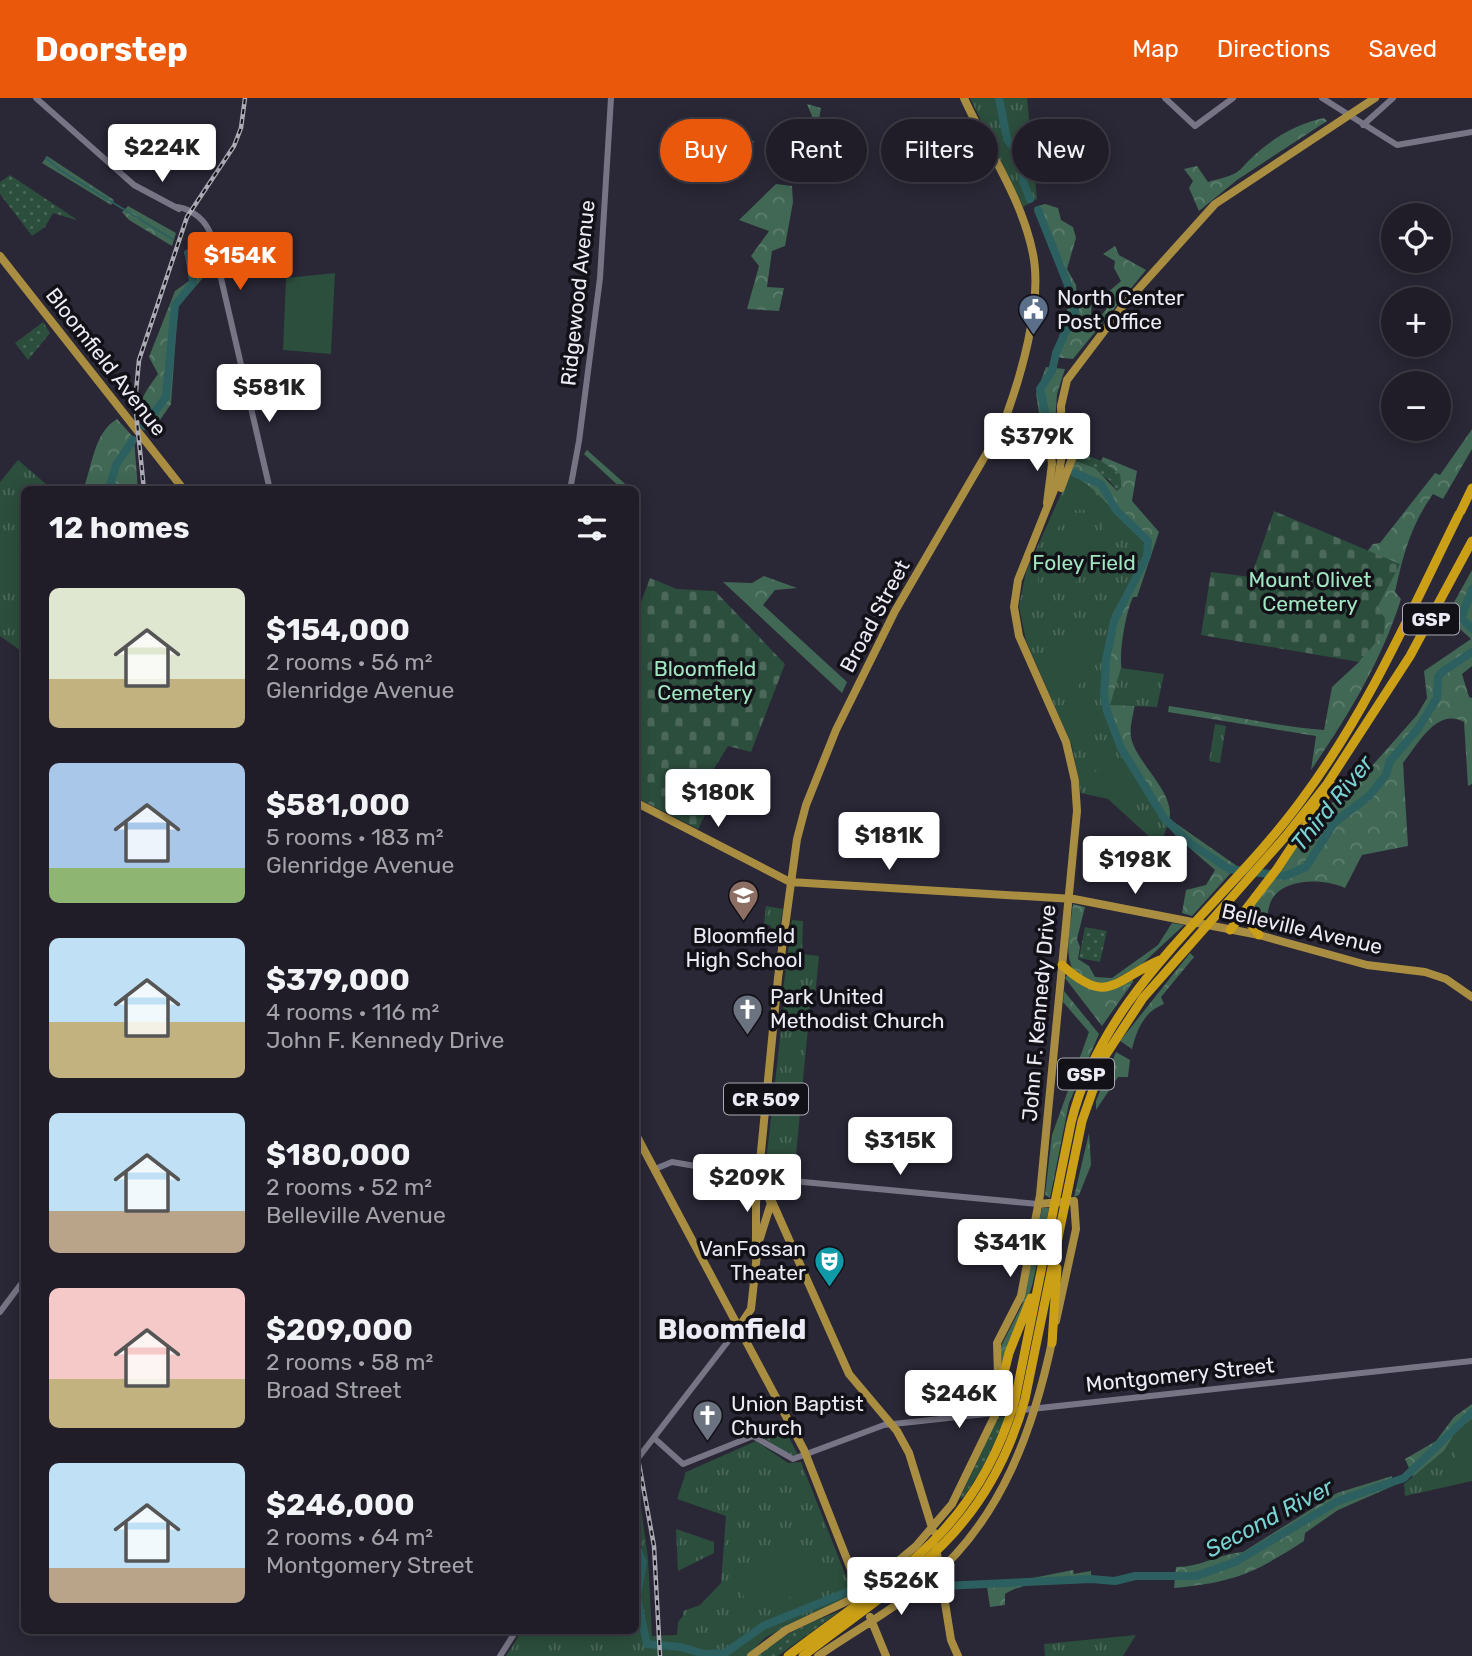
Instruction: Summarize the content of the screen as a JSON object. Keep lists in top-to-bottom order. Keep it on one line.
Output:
{"streets":{"highway":["GSP"],"main road":["Bloomfield Avenue","Broad Street","Belleville Avenue","John F. Kennedy Drive","CR 509"],"street":["Ridgewood Avenue","Montgomery Street"]},"crossings":[["Broad Street","Belleville Avenue"],["Broad Street","CR 509"],["Belleville Avenue","John F. Kennedy Drive"],["CR 509","Montgomery Street"]],"districts":["Bloomfield"],"water":["Third River","Second River"],"parks":["Foley Field","Mount Olivet Cemetery","Bloomfield Cemetery"],"places":{"public building":["North Center Post Office"],"school or university":["Bloomfield High School"],"church":["Park United Methodist Church","Union Baptist Church"],"theatre":["VanFossan Theater"]},"page":{"header":"Doorstep","nav":["Map","Directions","Saved"],"chip":["Buy","Rent","Filters","New"],"price":["$224K","$154K","$581K","$379K","$180K","$181K","$198K","$315K","$209K","$341K","$246K","$526K"],"map_buttons":["+","−"],"heading":"12 homes","list":[{"name":"$154,000","note":"2 rooms · 56 m² · Glenridge Avenue"},{"name":"$581,000","note":"5 rooms · 183 m² · Glenridge Avenue"},{"name":"$379,000","note":"4 rooms · 116 m² · John F. Kennedy Drive"},{"name":"$180,000","note":"2 rooms · 52 m² · Belleville Avenue"},{"name":"$209,000","note":"2 rooms · 58 m² · Broad Street"},{"name":"$246,000","note":"2 rooms · 64 m² · Montgomery Street"}]}}
